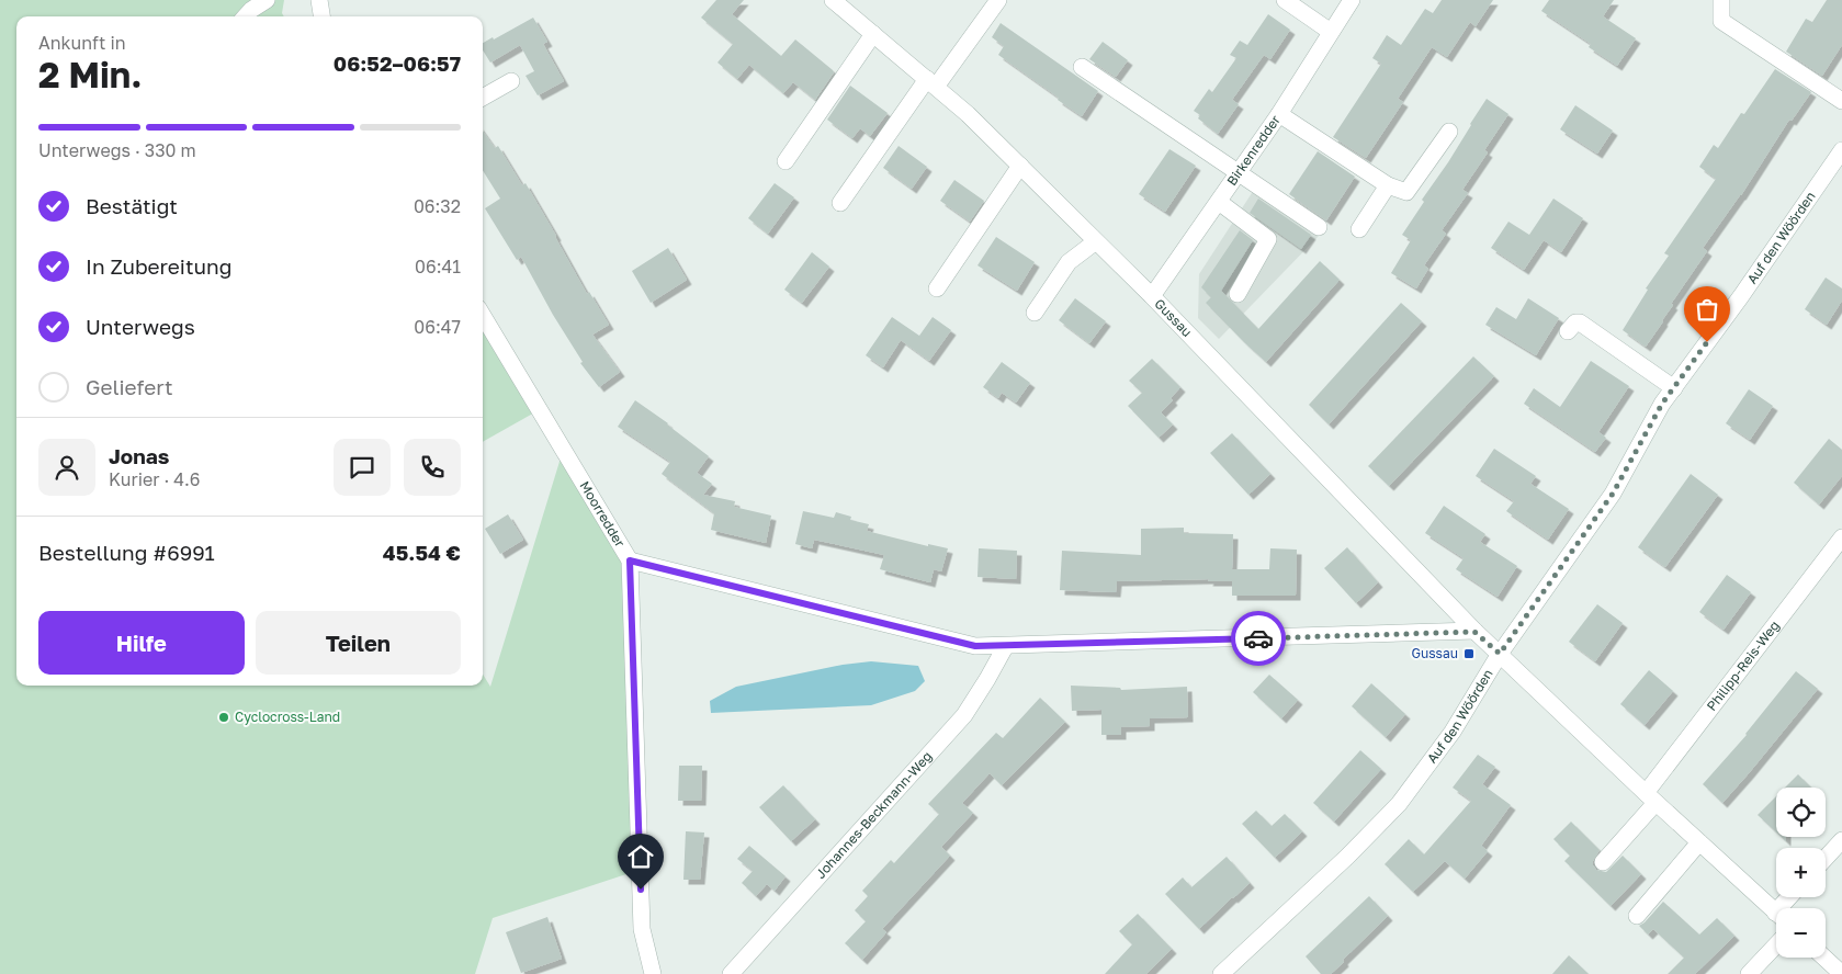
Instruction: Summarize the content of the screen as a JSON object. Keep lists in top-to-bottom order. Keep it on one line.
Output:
{"streets":{"street":["Birkenredder","Auf den Wöörden","Gussau","Moorredder","Philipp-Reis-Weg","Johannes-Beckmann-Weg"]},"crossings":[["Birkenredder","Gussau"],["Auf den Wöörden","Gussau"],["Gussau","Philipp-Reis-Weg"]],"places":{"transit":["Gussau"],"other":["Cyclocross-Land"]},"page":{"heading":["2 Min.","Ankunft in","06:52–06:57"],"panel":["Jonas","Kurier · 4.6","Bestellung #6991","45.54 €"],"bar":"Unterwegs · 330 m","list":[["Bestätigt","06:32"],["In Zubereitung","06:41"],["Unterwegs","06:47"],"Geliefert"],"buttons":["Hilfe","Teilen"],"map_buttons":["+","−"]}}
